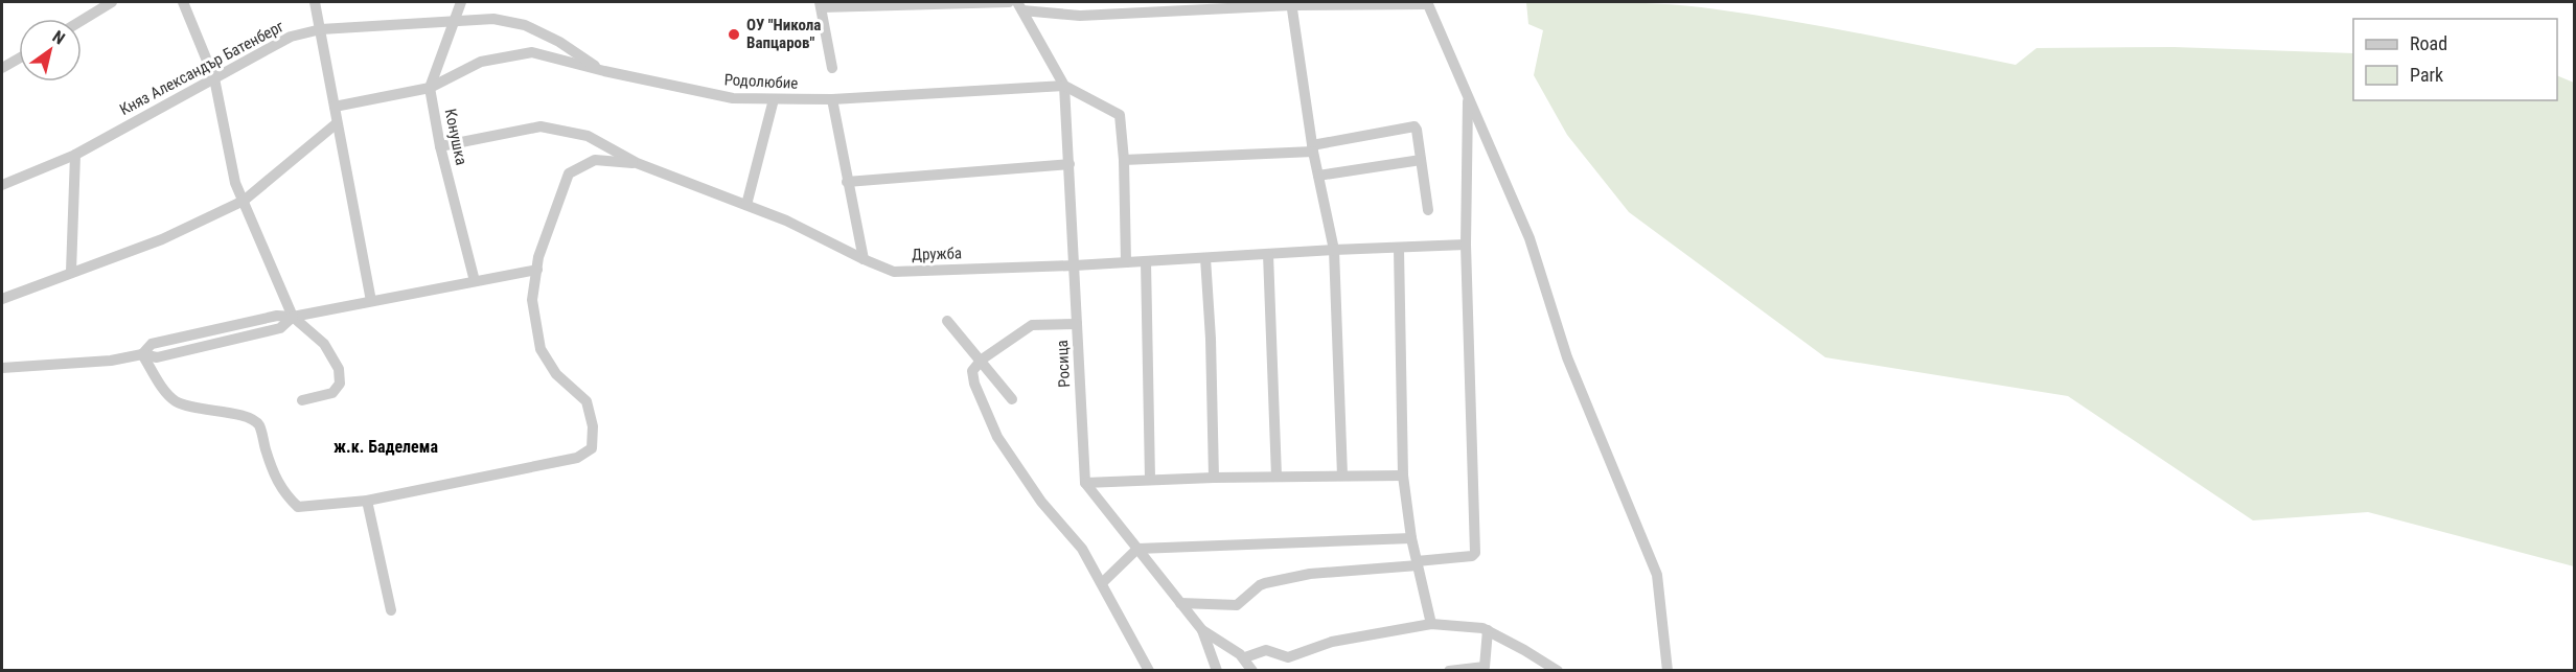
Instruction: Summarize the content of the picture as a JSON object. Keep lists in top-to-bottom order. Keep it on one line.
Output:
{"streets":{"street":["Княз Александър Батенберг","Родолюбие","Конушка","Дружба","Росица"]},"crossings":[["Княз Александър Батенберг","Родолюбие"],["Родолюбие","Конушка"],["Родолюбие","Росица"],["Конушка","Дружба"],["Дружба","Росица"]],"districts":["ж.к. Баделема"],"places":["ОУ \"Никола Вапцаров\""],"legend":["Road","Park"],"north":"top right"}
